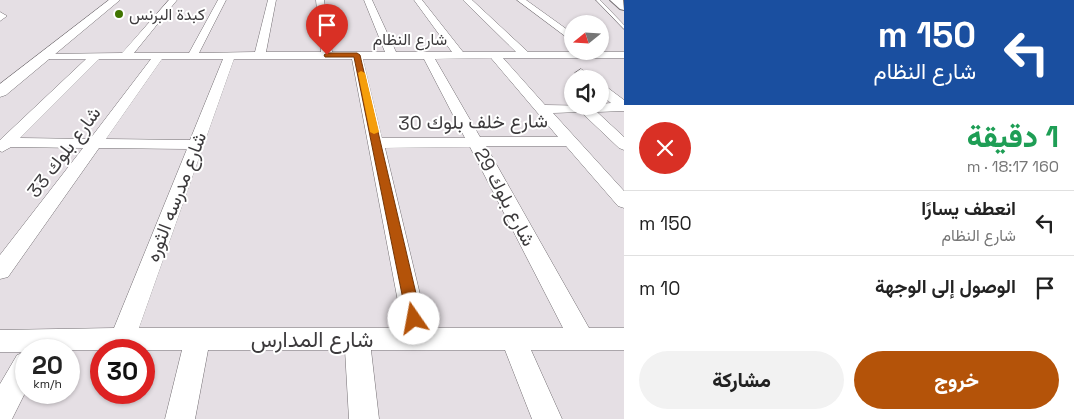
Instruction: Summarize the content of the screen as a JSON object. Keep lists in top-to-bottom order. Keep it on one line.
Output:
{"streets":{"street":["شارع النظام","شارع خلف بلوك 30","شارع بلوك 33","شارع مدرسه الثوره","شارع بلوك 29","شارع المدارس"]},"crossings":[["شارع النظام","شارع بلوك 33"],["شارع النظام","شارع مدرسه الثوره"],["شارع النظام","شارع بلوك 29"],["شارع خلف بلوك 30","شارع بلوك 29"],["شارع بلوك 29","شارع المدارس"]],"places":["كبدة البرنس"],"north":"left","page":{"turn":["150 m","شارع النظام"],"heading":["1 دقيقة","160 m · 18:17"],"list":[{"name":"انعطف يسارًا","note":"شارع النظام","value":"150 m"},{"name":"الوصول إلى الوجهة","value":"10 m"}],"speed":"20 km/h","limit":"30","buttons":["خروج","مشاركة"]}}
